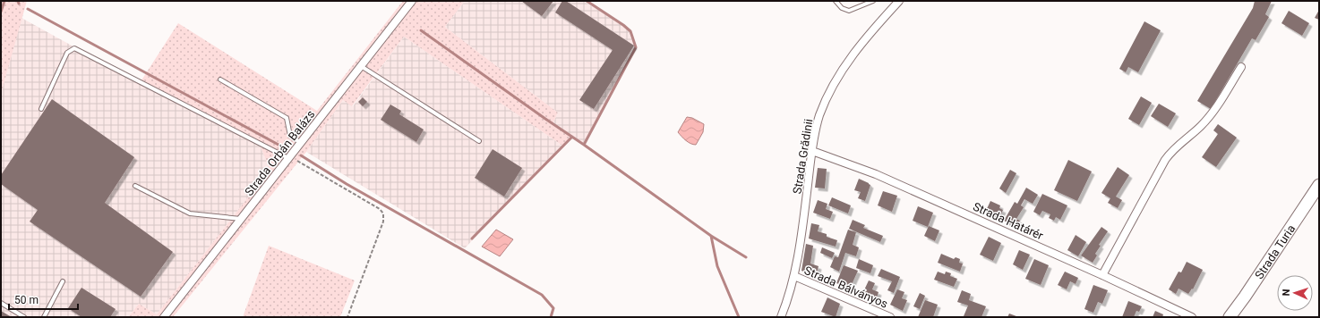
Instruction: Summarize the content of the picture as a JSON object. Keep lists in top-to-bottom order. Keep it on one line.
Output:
{"streets":{"main road":["Strada Turia"],"street":["Strada Orbán Balázs","Strada Grădinii","Strada Határér","Strada Bálványos"]},"crossings":[["Strada Grădinii","Strada Határér"],["Strada Grădinii","Strada Bálványos"]],"scale_bar":"50 m","north":"left"}
